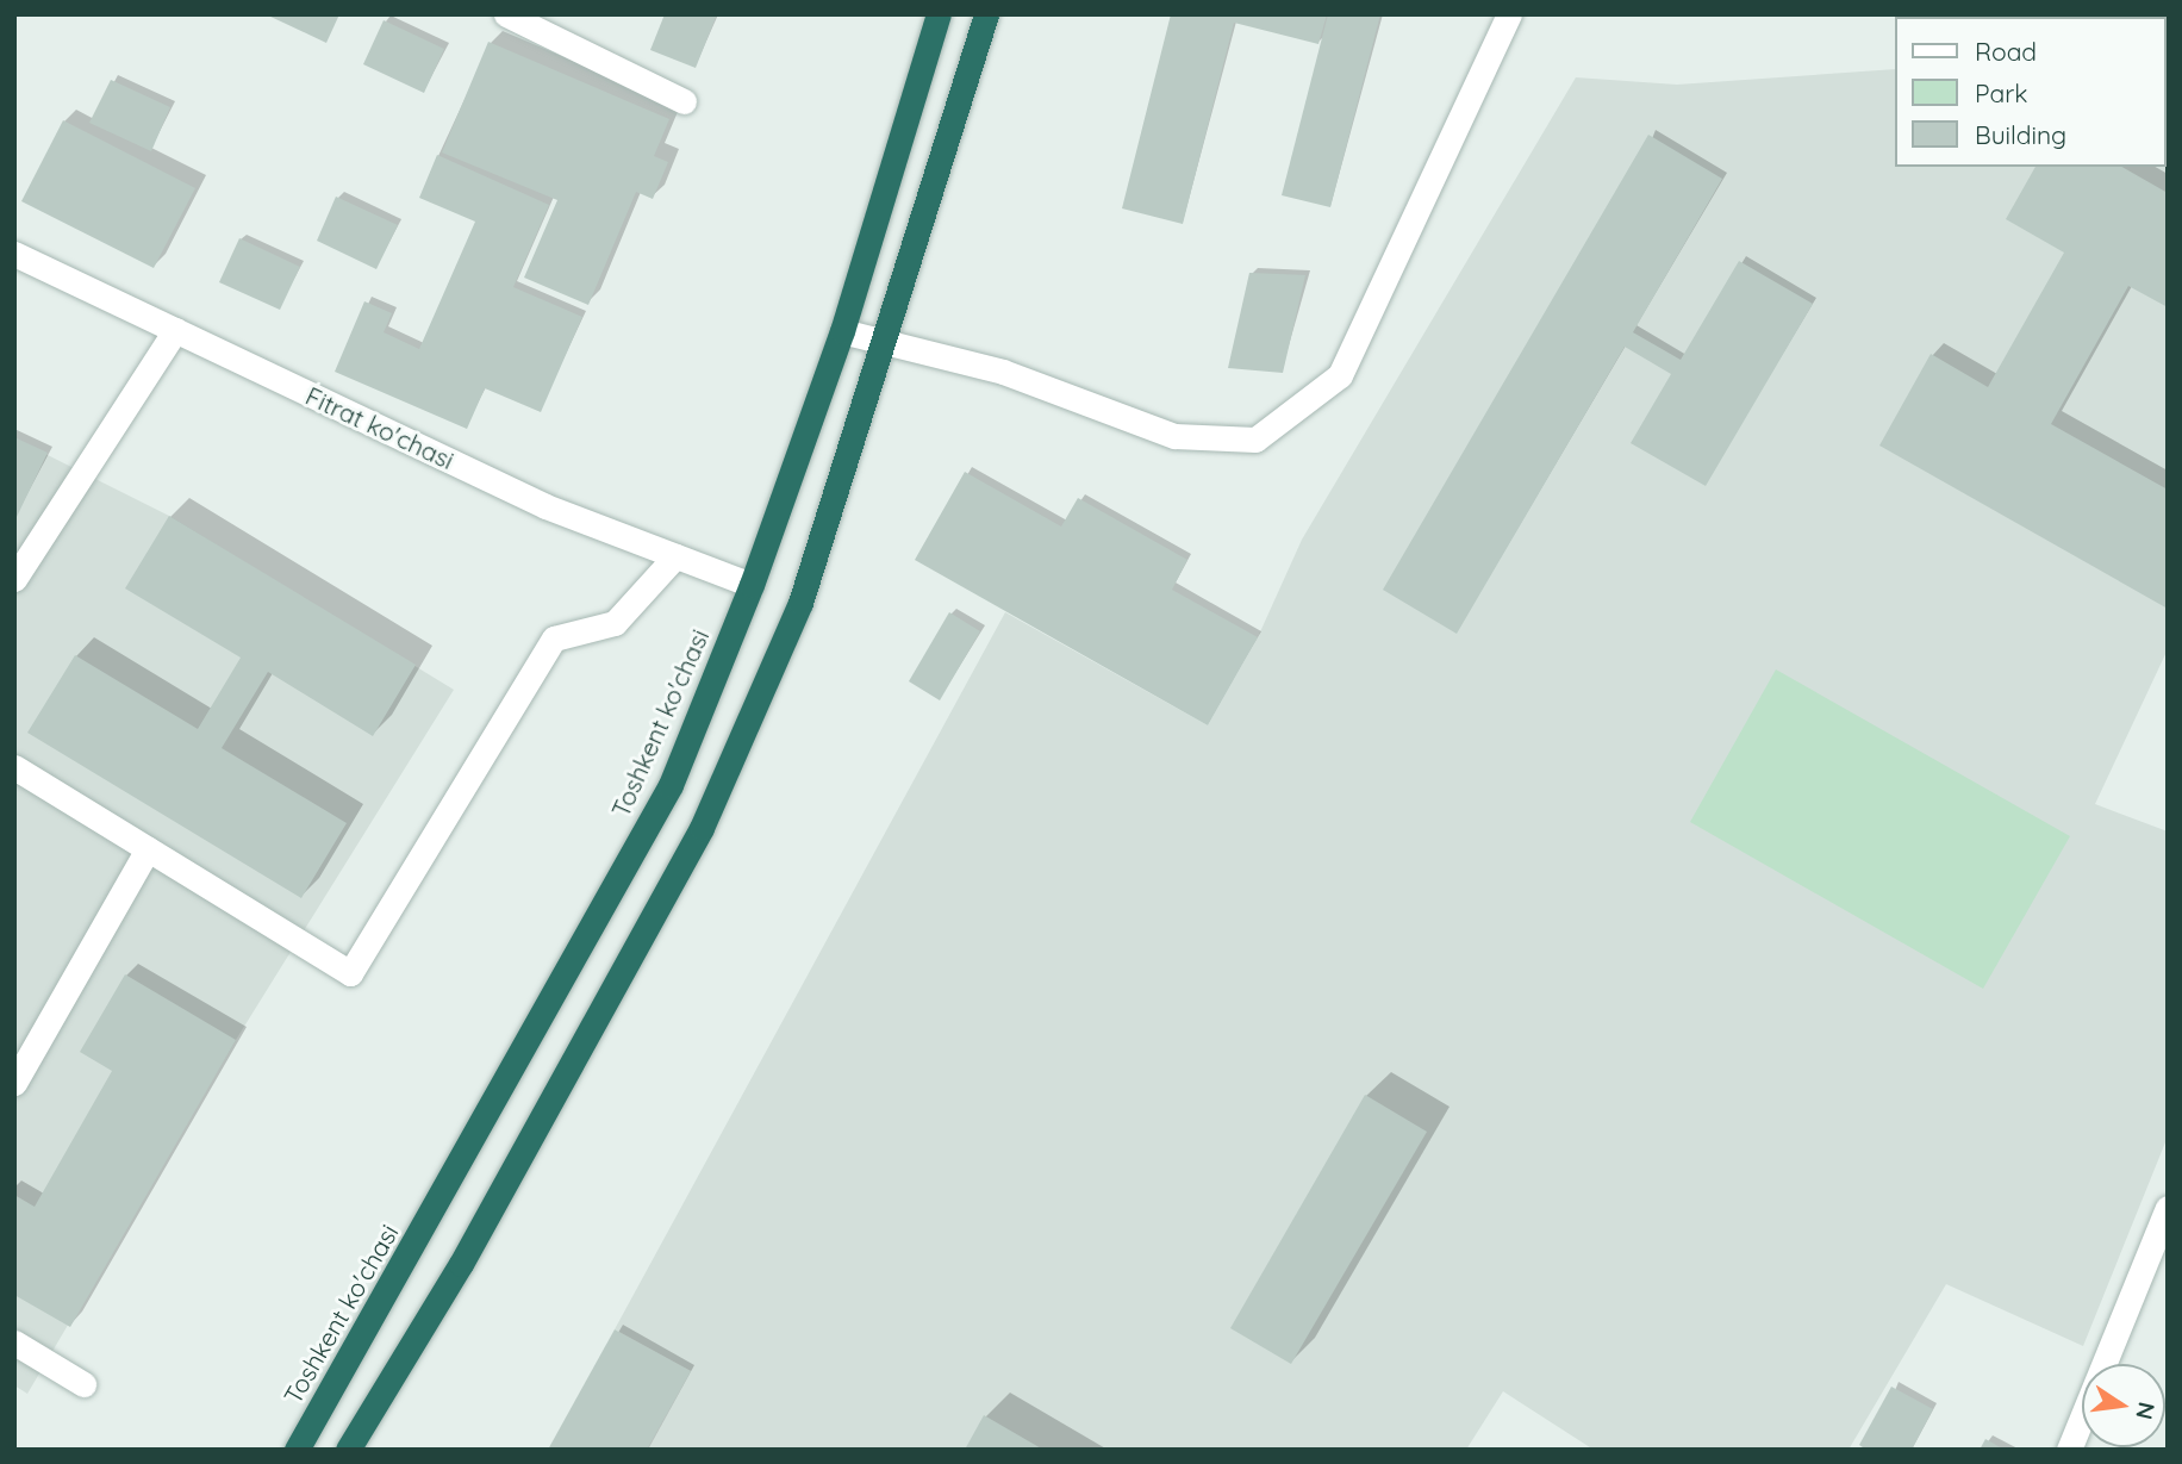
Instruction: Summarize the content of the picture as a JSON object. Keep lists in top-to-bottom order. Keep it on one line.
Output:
{"streets":{"highway":["Toshkent ko'chasi"],"street":["Fitrat ko'chasi"]},"crossings":[["Fitrat ko'chasi","Toshkent ko'chasi"]],"legend":["Road","Park","Building"],"north":"right"}
